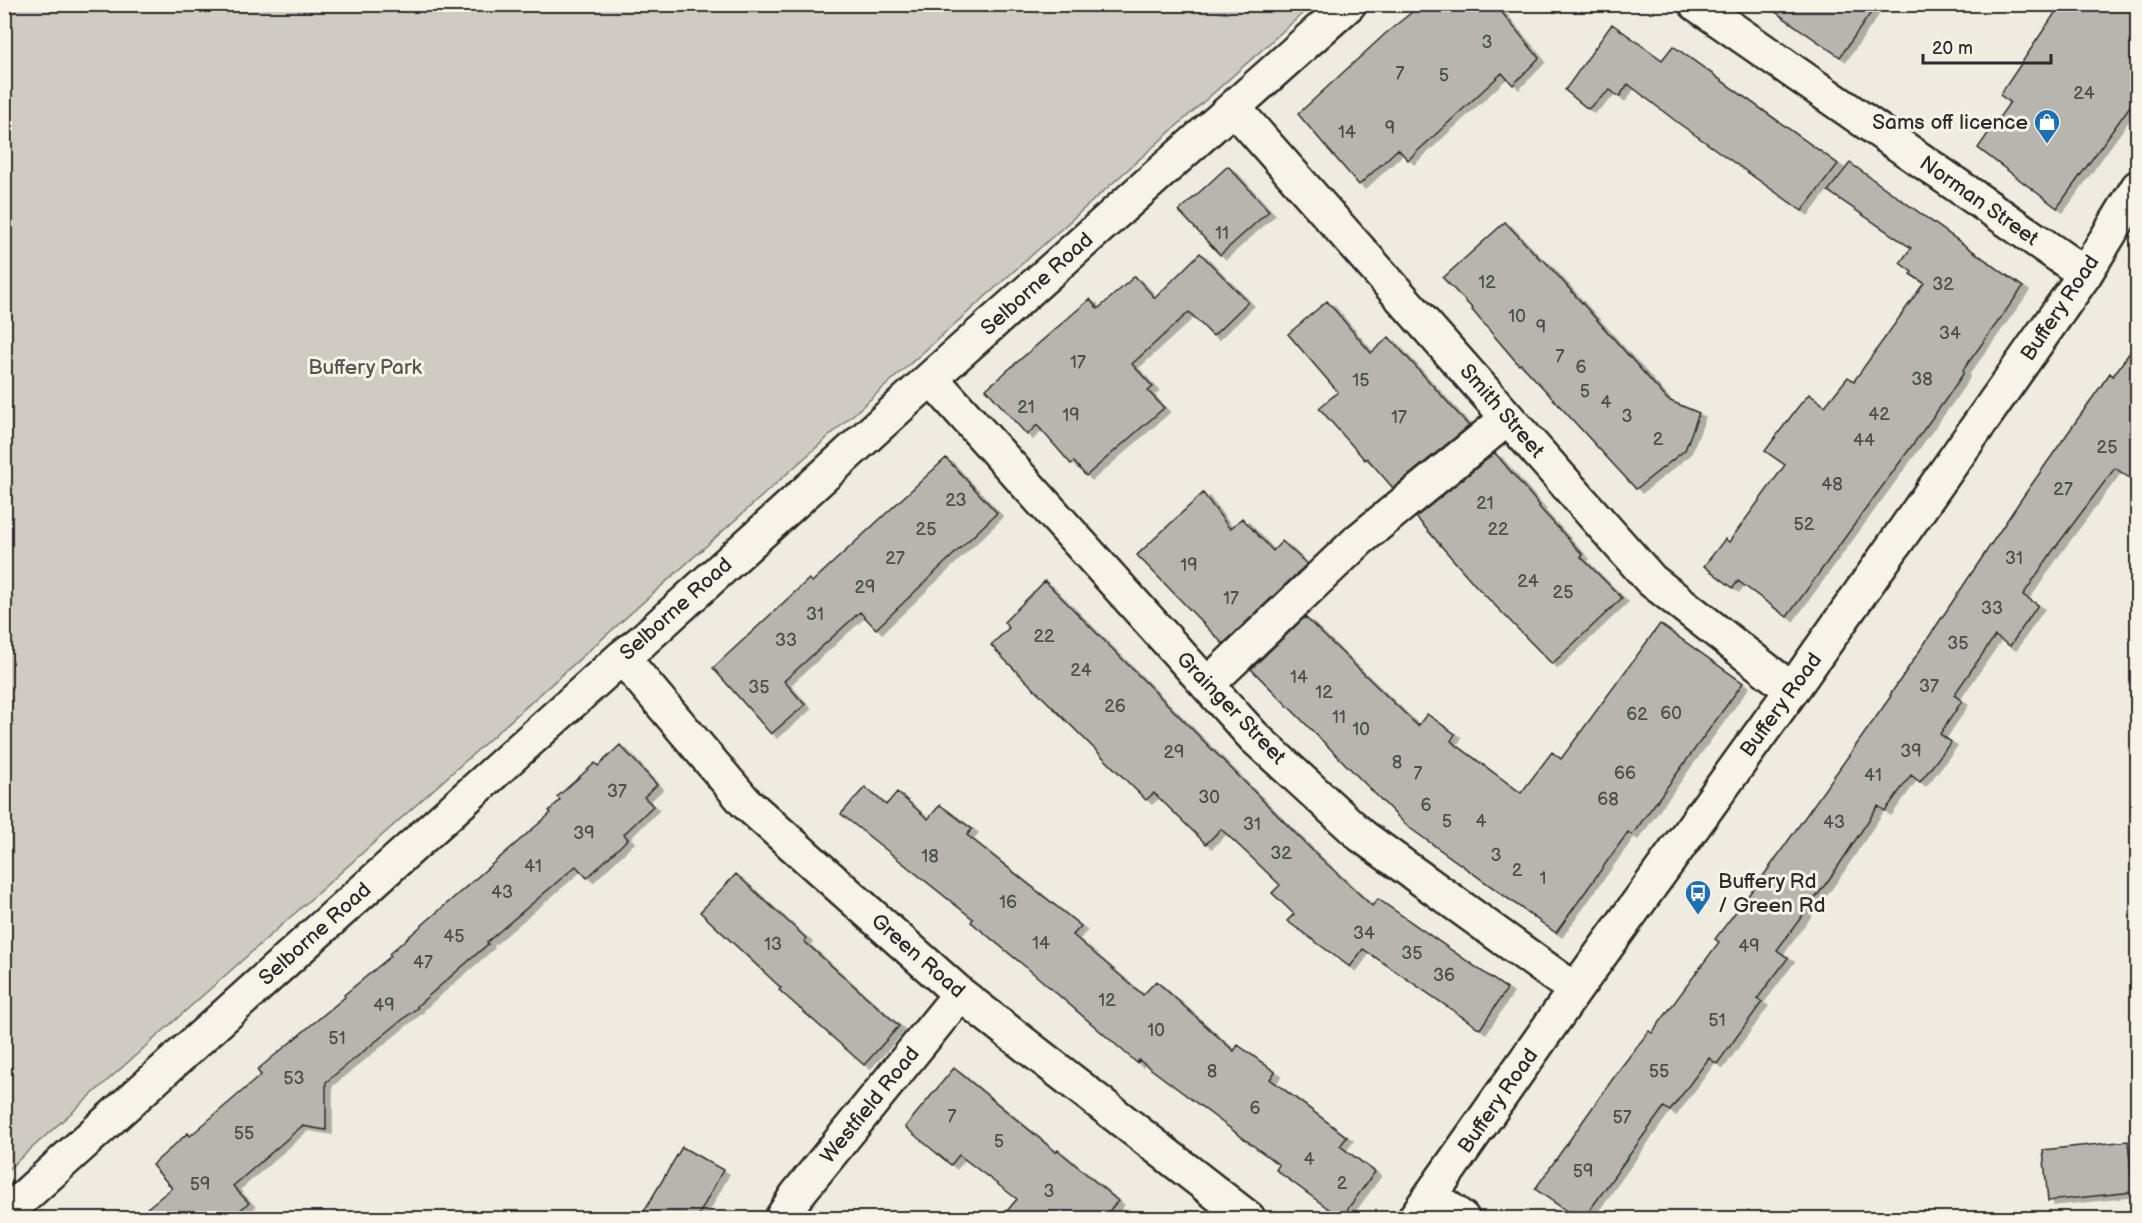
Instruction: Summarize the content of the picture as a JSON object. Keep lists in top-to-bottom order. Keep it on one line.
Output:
{"streets":{"street":["Norman Street","Selborne Road","Buffery Road","Smith Street","Grainger Street","Green Road","Westfield Road"]},"crossings":[["Norman Street","Buffery Road"],["Selborne Road","Smith Street"],["Selborne Road","Grainger Street"],["Selborne Road","Green Road"],["Buffery Road","Smith Street"],["Buffery Road","Grainger Street"],["Green Road","Westfield Road"]],"parks":["Buffery Park"],"places":{"shop":["Sams off licence"],"bus stop":["Buffery Rd / Green Rd"]},"house_numbers":["3","7","5","24","9","14","11","12","32","10","9","34","7","17","6","38","15","5","4","21","42","19","3","17","2","44","25","48","27","23","21","52","25","22","27","31","19","24","29","25","17","33","31","22","33","35","24","14","37","35","12","26","60","62","11","10","39","29","8","7","66","41","37","30","68","6","5","4","43","31","39","32","3","18","41","2","1","43","16","34","45","14","13","49","35","47","36","12","49","51","10","51","8","55","53","6","7","57","55","5","4","59","2","59","3"],"scale_bar":"20 m"}
